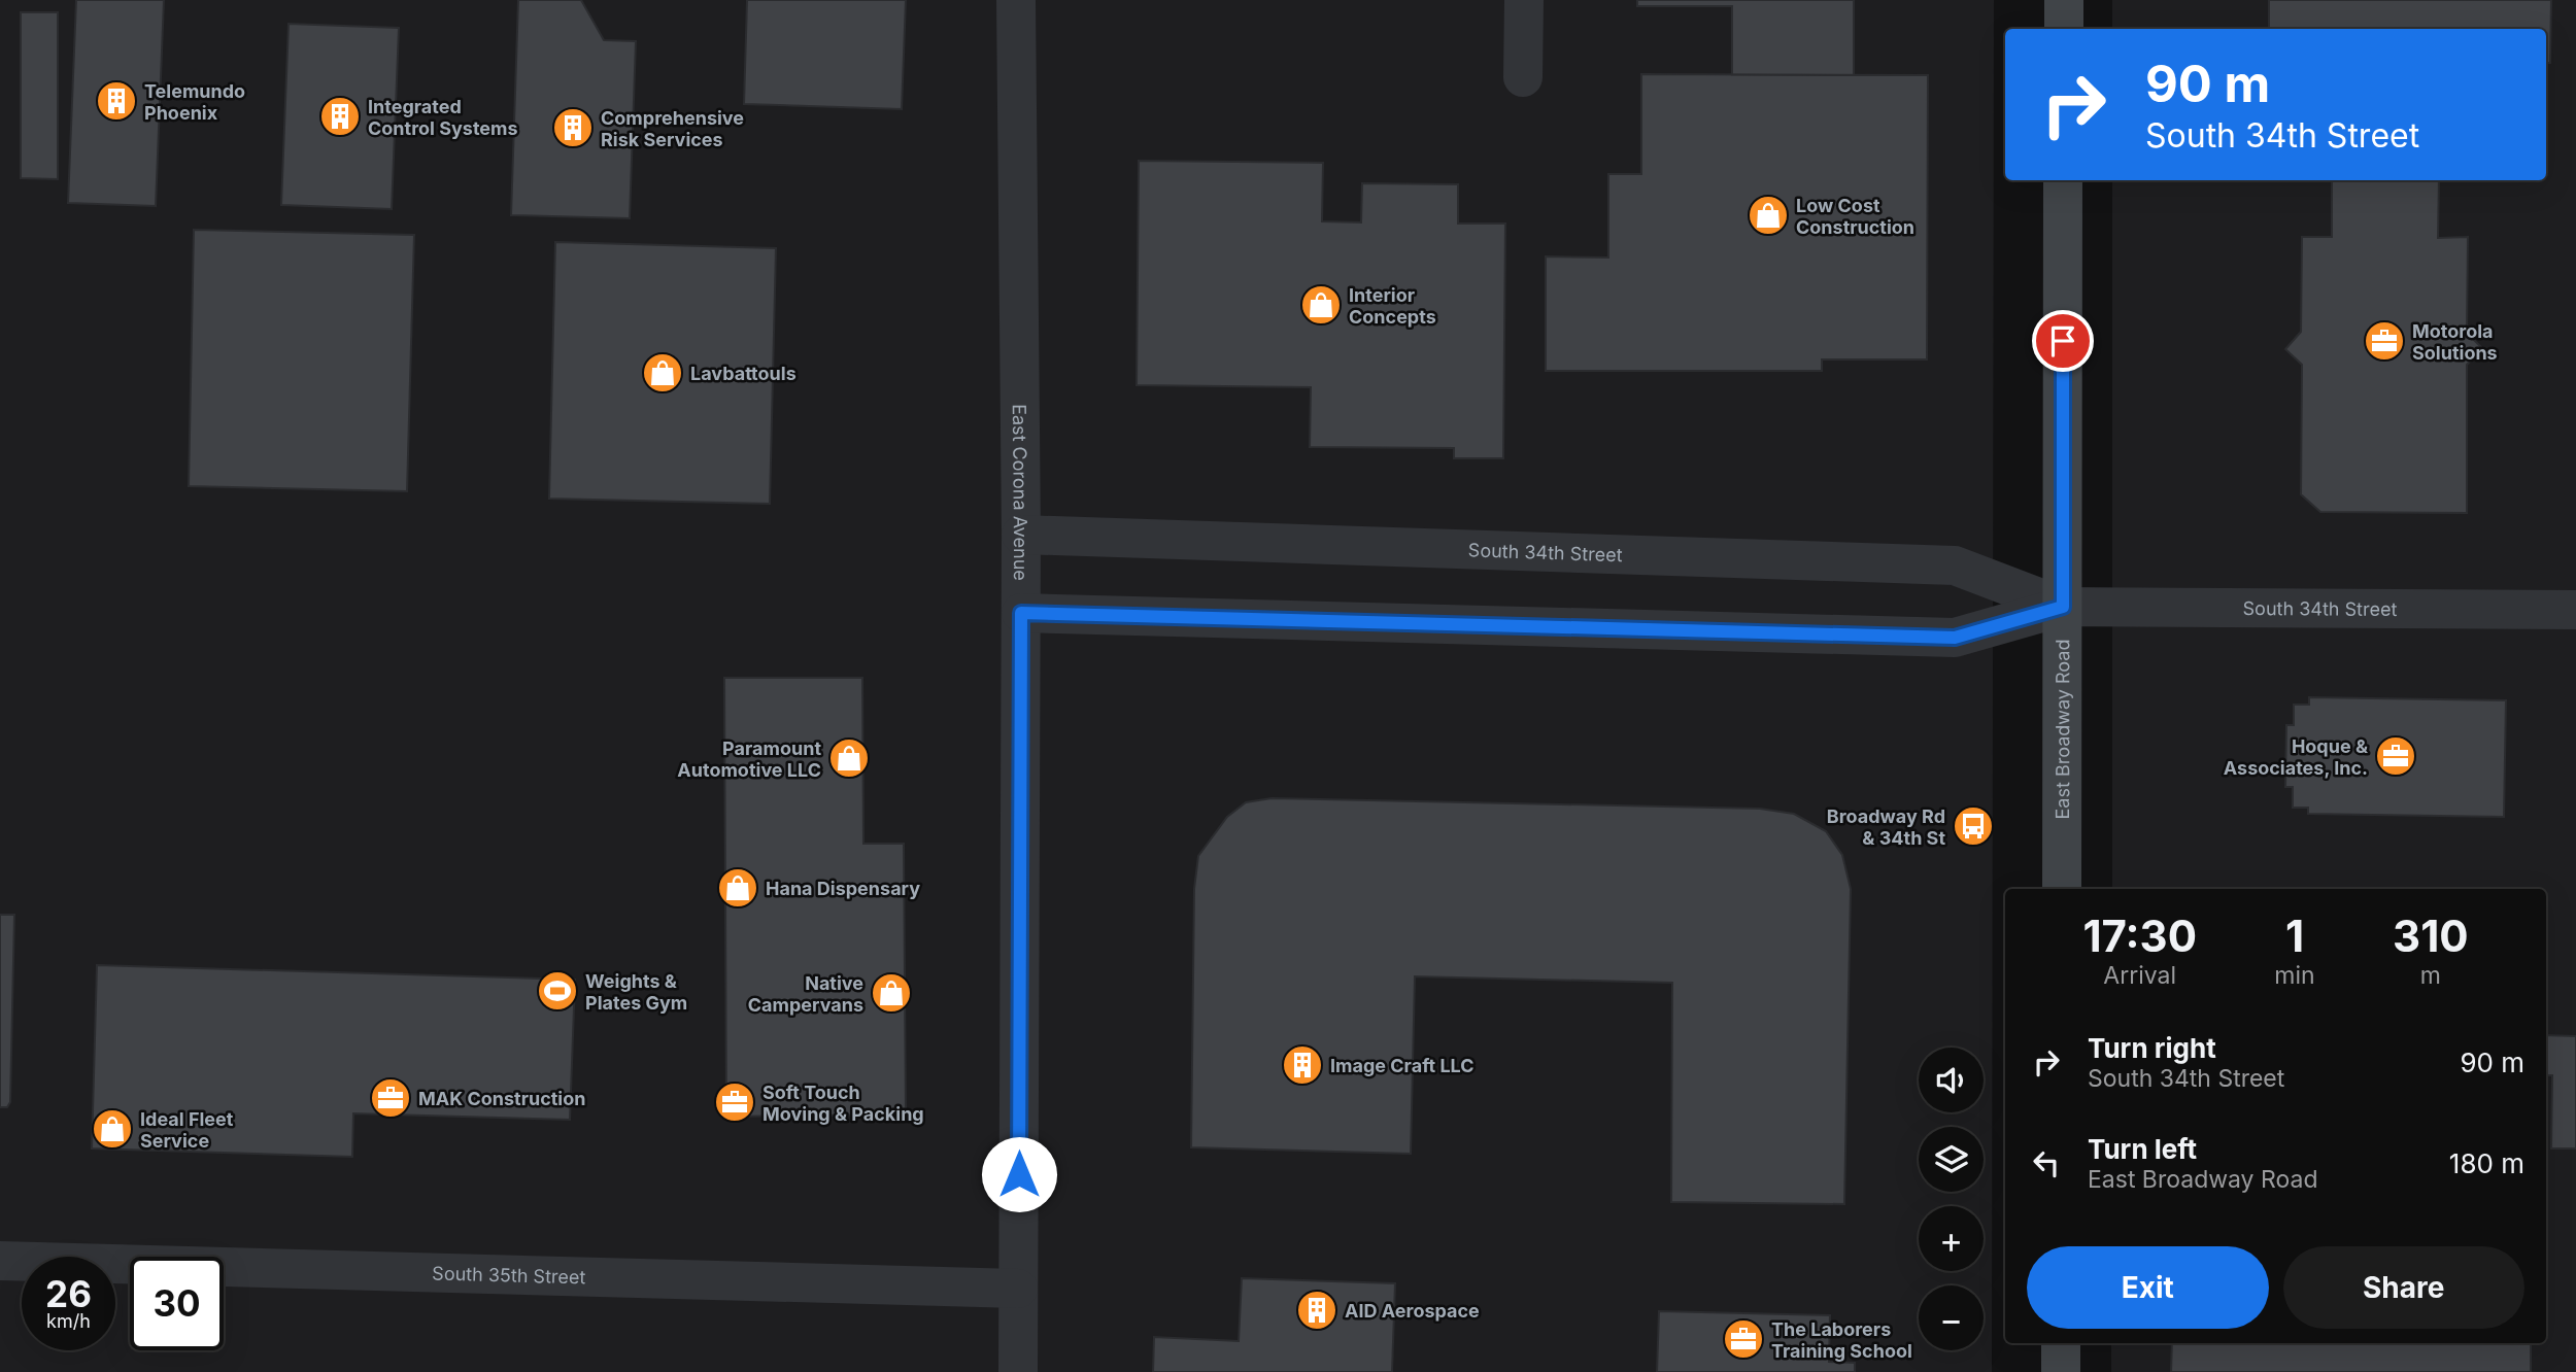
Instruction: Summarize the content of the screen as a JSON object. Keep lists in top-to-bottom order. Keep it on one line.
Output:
{"streets":{"main road":["East Broadway Road"],"street":["East Corona Avenue","South 34th Street","South 35th Street"]},"crossings":[["East Corona Avenue","South 34th Street"],["East Corona Avenue","South 35th Street"],["South 34th Street","East Broadway Road"]],"places":{"building":["Telemundo Phoenix","Integrated Control Systems","Comprehensive Risk Services","Image Craft LLC","AID Aerospace"],"shop":["Low Cost Construction","Interior Concepts","Lavbattouls","Paramount Automotive LLC","Hana Dispensary","Native Campervans","Ideal Fleet Service"],"office":["Motorola Solutions","Hoque & Associates, Inc.","MAK Construction","Soft Touch Moving & Packing","The Laborers Training School"],"bus stop":["Broadway Rd & 34th St"],"sports":["Weights & Plates Gym"]},"page":{"turn":["90 m","South 34th Street"],"eta":["17:30","Arrival","1","min","310","m"],"list":[{"name":"Turn right","note":"South 34th Street","value":"90 m"},{"name":"Turn left","note":"East Broadway Road","value":"180 m"}],"map_buttons":["+","−"],"buttons":["Exit","Share"],"speed":"26 km/h","limit":"30"}}
